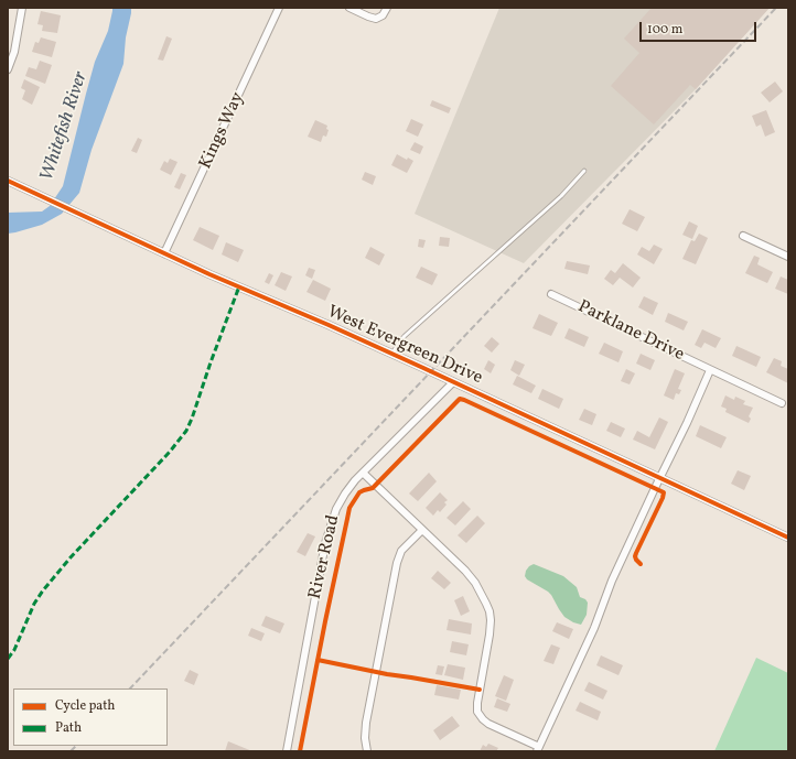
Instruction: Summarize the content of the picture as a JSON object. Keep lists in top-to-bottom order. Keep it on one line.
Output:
{"streets":{"street":["Kings Way","Parklane Drive","West Evergreen Drive","River Road"]},"crossings":[["Kings Way","West Evergreen Drive"],["West Evergreen Drive","River Road"]],"water":["Whitefish River"],"legend":["Cycle path","Path"],"scale_bar":"100 m"}
